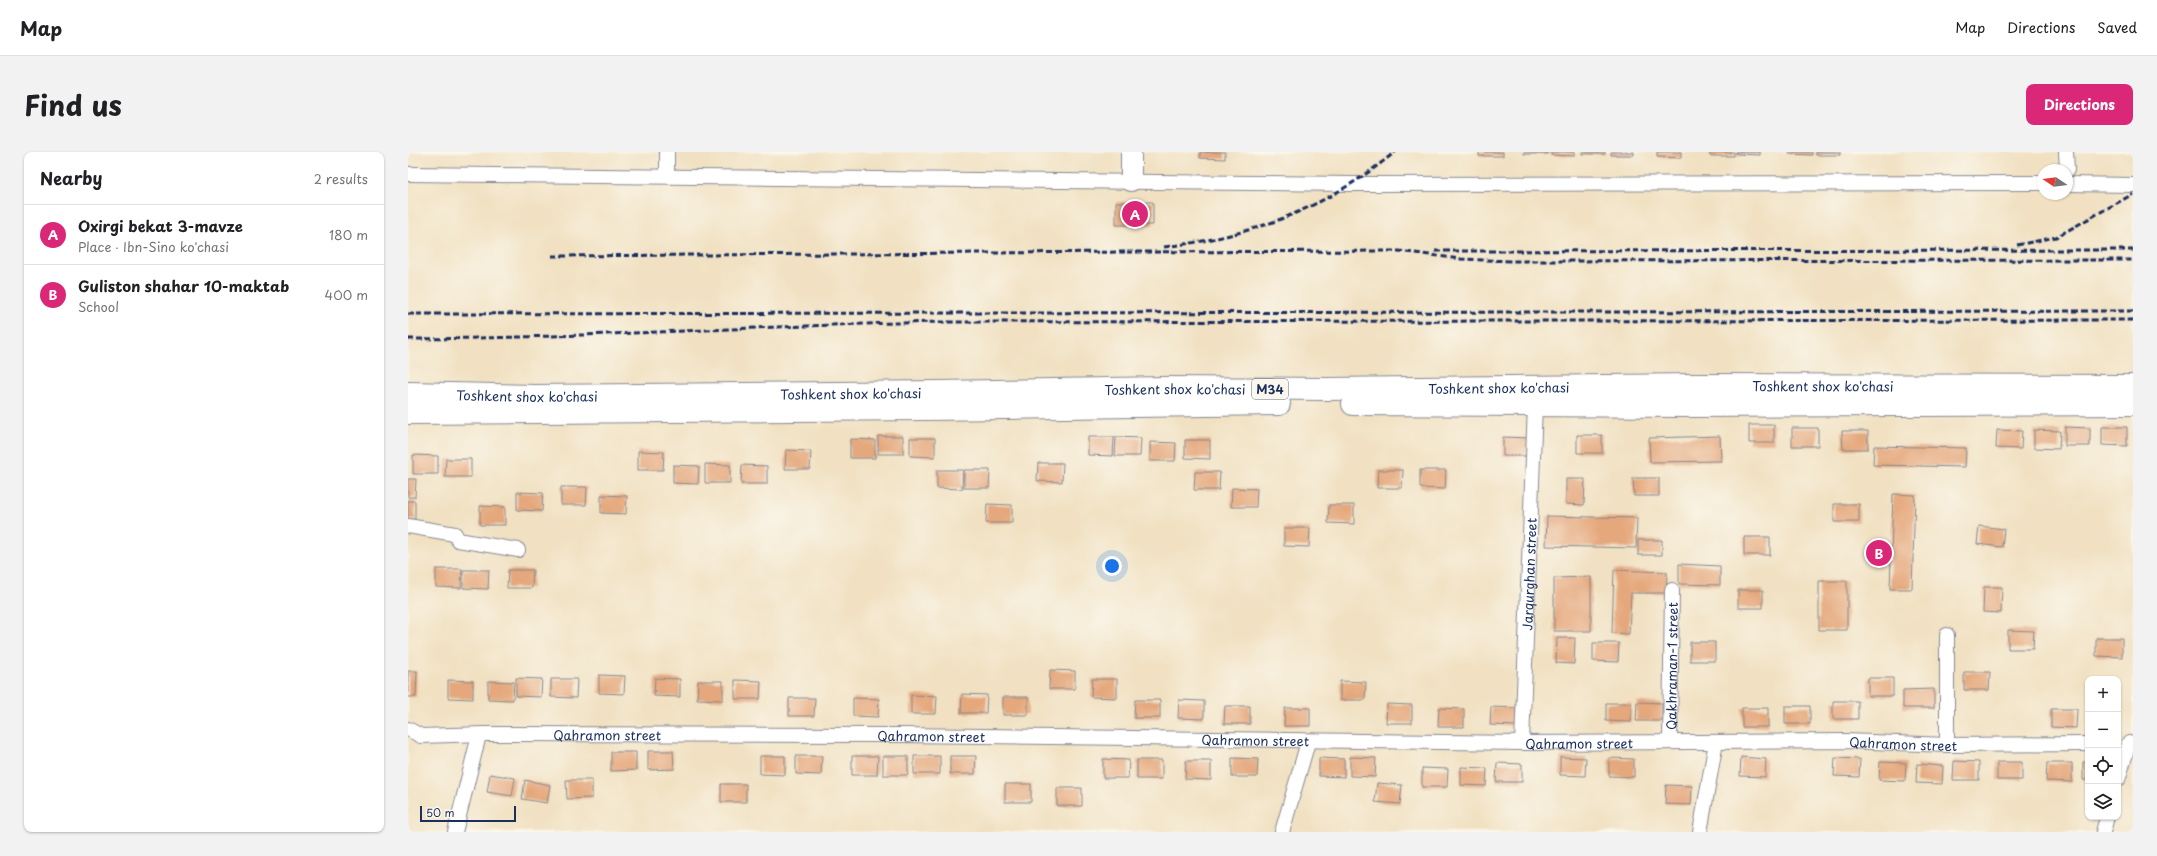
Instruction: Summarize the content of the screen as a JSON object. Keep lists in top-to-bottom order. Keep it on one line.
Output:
{"streets":{"highway":["Toshkent shox ko'chasi","M34"],"street":["Jarqurghan street","Qakhraman-1 street","Qahramon street"]},"crossings":[["Toshkent shox ko'chasi","Jarqurghan street"],["Jarqurghan street","Qahramon street"],["Qakhraman-1 street","Qahramon street"]],"scale_bar":"50 m","north":"left","page":{"header":"Map","nav":["Map","Directions","Saved"],"title":"Find us","buttons":"Directions","heading":["Nearby","2 results"],"pins":["A","B"],"list":[{"mark":"A","name":"Oxirgi bekat 3-mavze","note":"Place · Ibn-Sino ko'chasi","value":"180 m"},{"mark":"B","name":"Guliston shahar 10-maktab","note":"School","value":"400 m"}],"map_buttons":["+","−"],"scale":"50 m"}}
